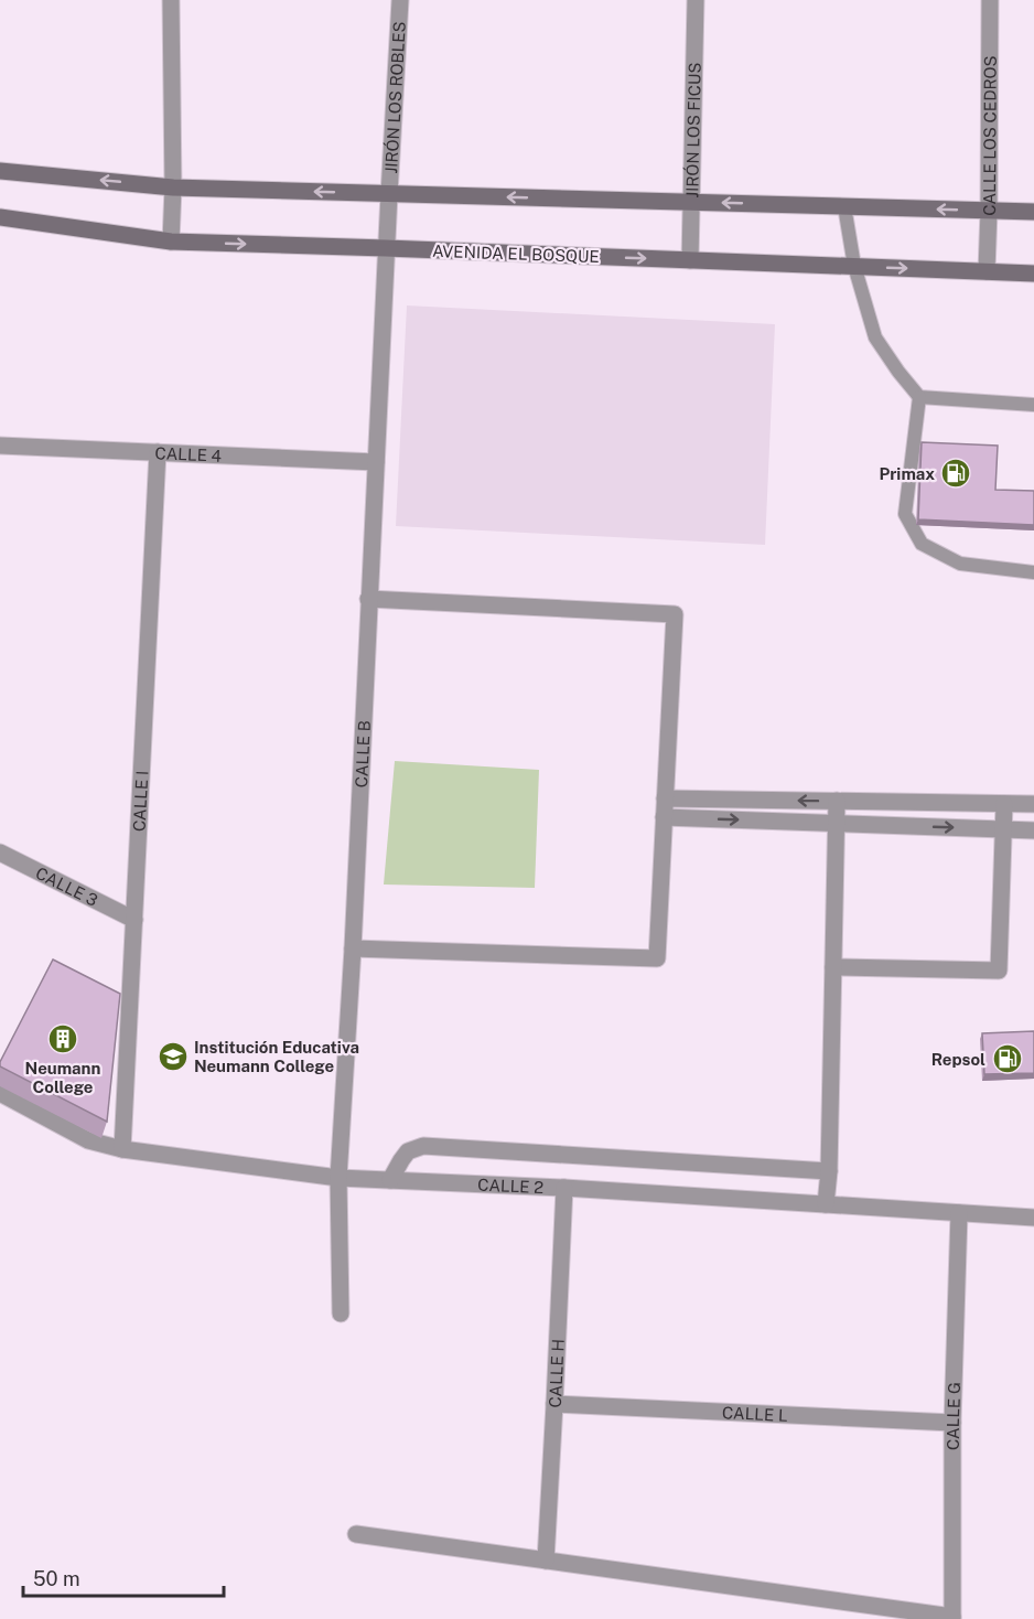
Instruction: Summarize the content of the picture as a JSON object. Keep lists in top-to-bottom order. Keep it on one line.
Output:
{"streets":{"street":["JIRÓN LOS ROBLES","JIRÓN LOS FICUS","CALLE LOS CEDROS","AVENIDA EL BOSQUE","CALLE 4","CALLE B","CALLE I","CALLE 3","CALLE 2","CALLE H","CALLE L","CALLE G"]},"crossings":[["JIRÓN LOS ROBLES","CALLE B"],["JIRÓN LOS FICUS","AVENIDA EL BOSQUE"],["CALLE LOS CEDROS","AVENIDA EL BOSQUE"],["AVENIDA EL BOSQUE","CALLE B"],["CALLE 4","CALLE B"],["CALLE 4","CALLE I"],["CALLE B","CALLE 2"],["CALLE I","CALLE 3"],["CALLE I","CALLE 2"],["CALLE 2","CALLE H"],["CALLE 2","CALLE G"],["CALLE H","CALLE L"],["CALLE L","CALLE G"]],"places":{"fuel station":["Primax","Repsol"],"building":["Neumann College"],"school or university":["Institución Educativa Neumann College"]},"scale_bar":"50 m"}
